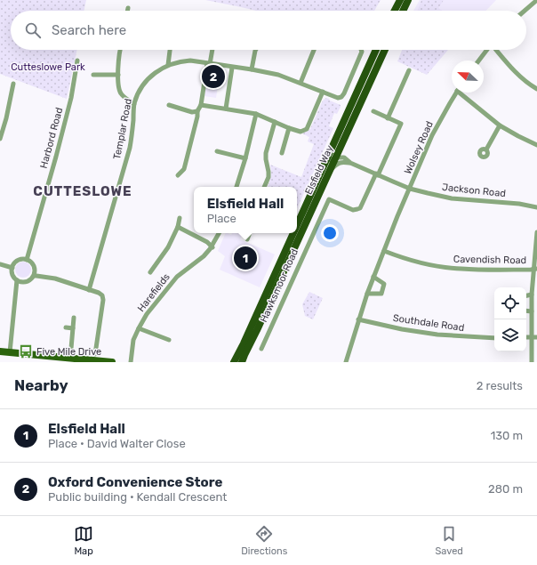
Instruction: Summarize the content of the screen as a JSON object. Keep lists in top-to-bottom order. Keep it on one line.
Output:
{"streets":{"highway":["Elsfield Way"],"street":["Templar Road","Harbord Road","Wolsey Road","Jackson Road","Cavendish Road","Hawksmoor Road","Harefields","Southdale Road"]},"crossings":[["Wolsey Road","Jackson Road"],["Wolsey Road","Cavendish Road"],["Wolsey Road","Southdale Road"],["Elsfield Way","Jackson Road"],["Jackson Road","Hawksmoor Road"]],"districts":["CUTTESLOWE"],"parks":["Cutteslowe Park"],"places":{"bus stop":["Five Mile Drive"]},"north":"top left","page":{"search":"Search here","pins":["2","1"],"popup":["Elsfield Hall","Place"],"heading":["Nearby","2 results"],"list":[{"mark":"1","name":"Elsfield Hall","note":"Place · David Walter Close","value":"130 m"},{"mark":"2","name":"Oxford Convenience Store","note":"Public building · Kendall Crescent","value":"280 m"}],"nav":["Map","Directions","Saved"]}}
